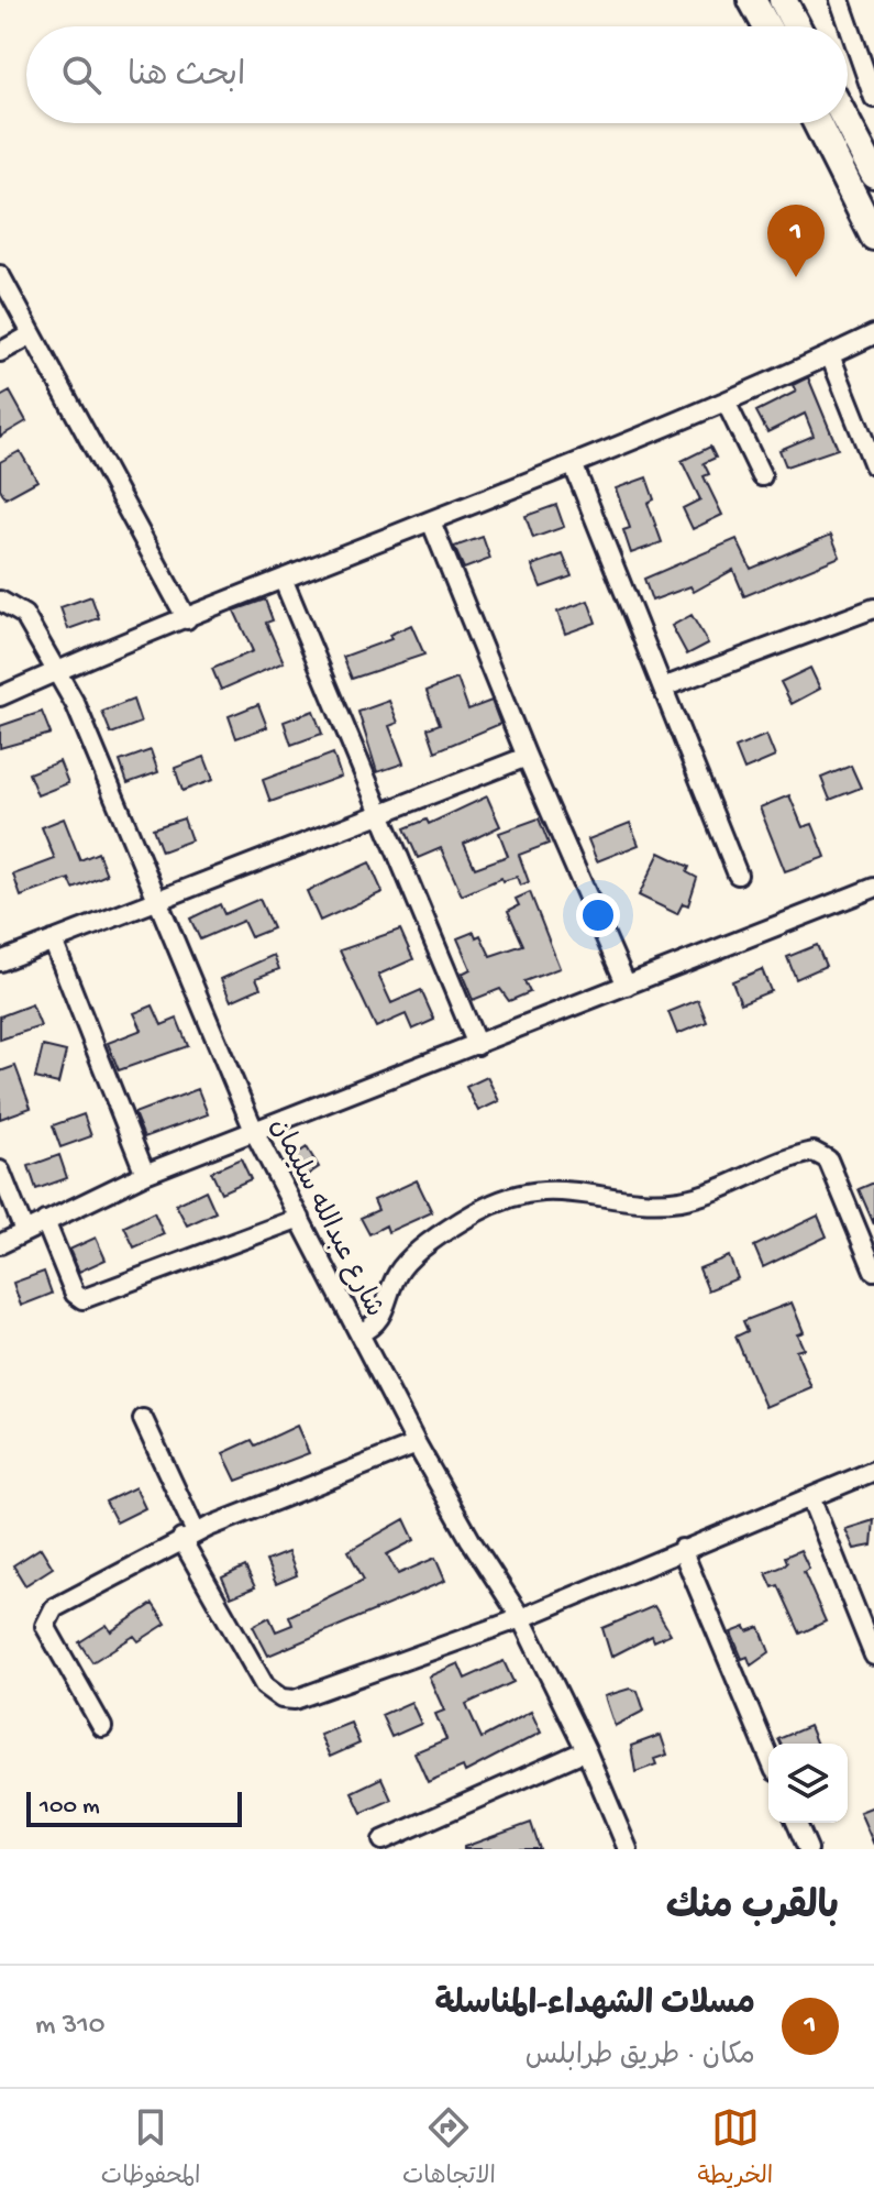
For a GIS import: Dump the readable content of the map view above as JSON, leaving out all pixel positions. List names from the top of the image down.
{
  "streets": {
    "street": ["شارع عبدالله سليمان"]
  },
  "scale_bar": "100 m",
  "page": {
    "search": "ابحث هنا",
    "pins": "1",
    "scale": "100 m",
    "heading": "بالقرب منك",
    "list": [
      {
        "mark": "1",
        "name": "مسلات الشهداء-المناسلة",
        "note": "مكان · طريق طرابلس",
        "value": "310 m"
      }
    ],
    "nav": ["الخريطة", "الاتجاهات", "المحفوظات"]
  }
}
